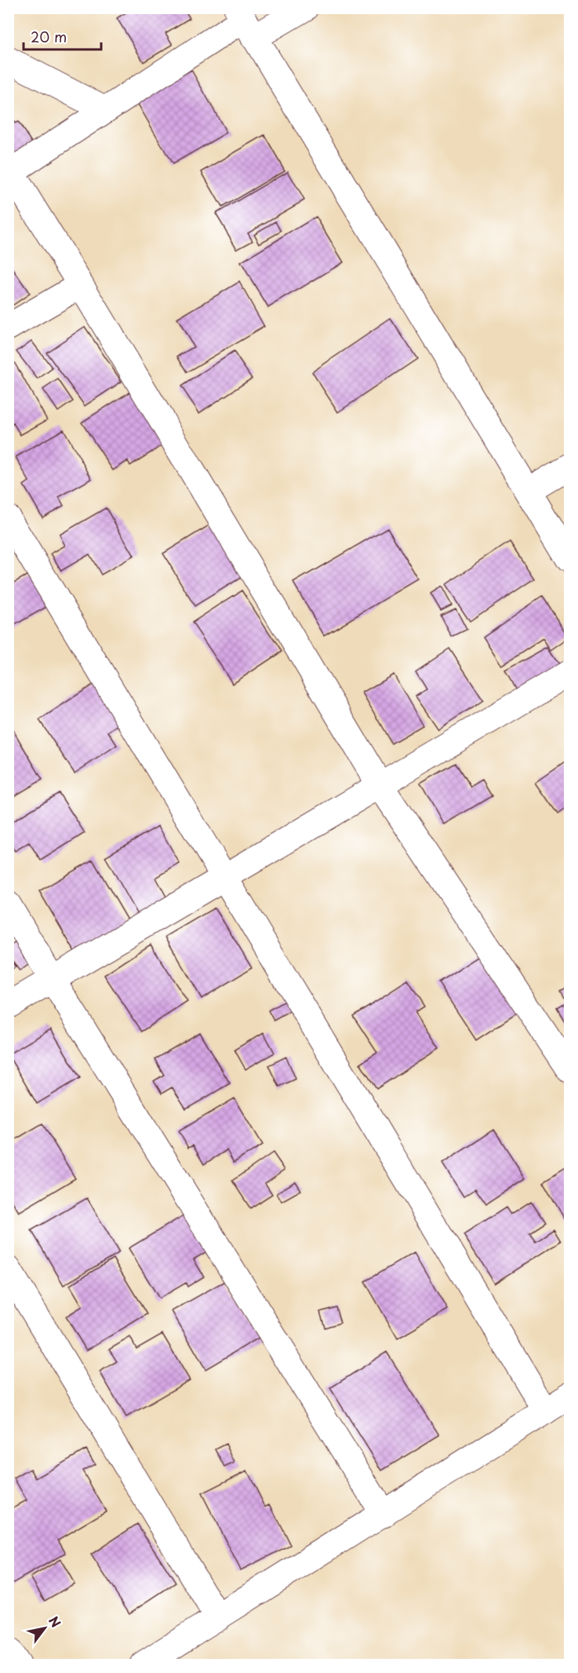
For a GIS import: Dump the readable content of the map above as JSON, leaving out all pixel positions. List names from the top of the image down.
{
  "scale_bar": "20 m",
  "north": "top right"
}
